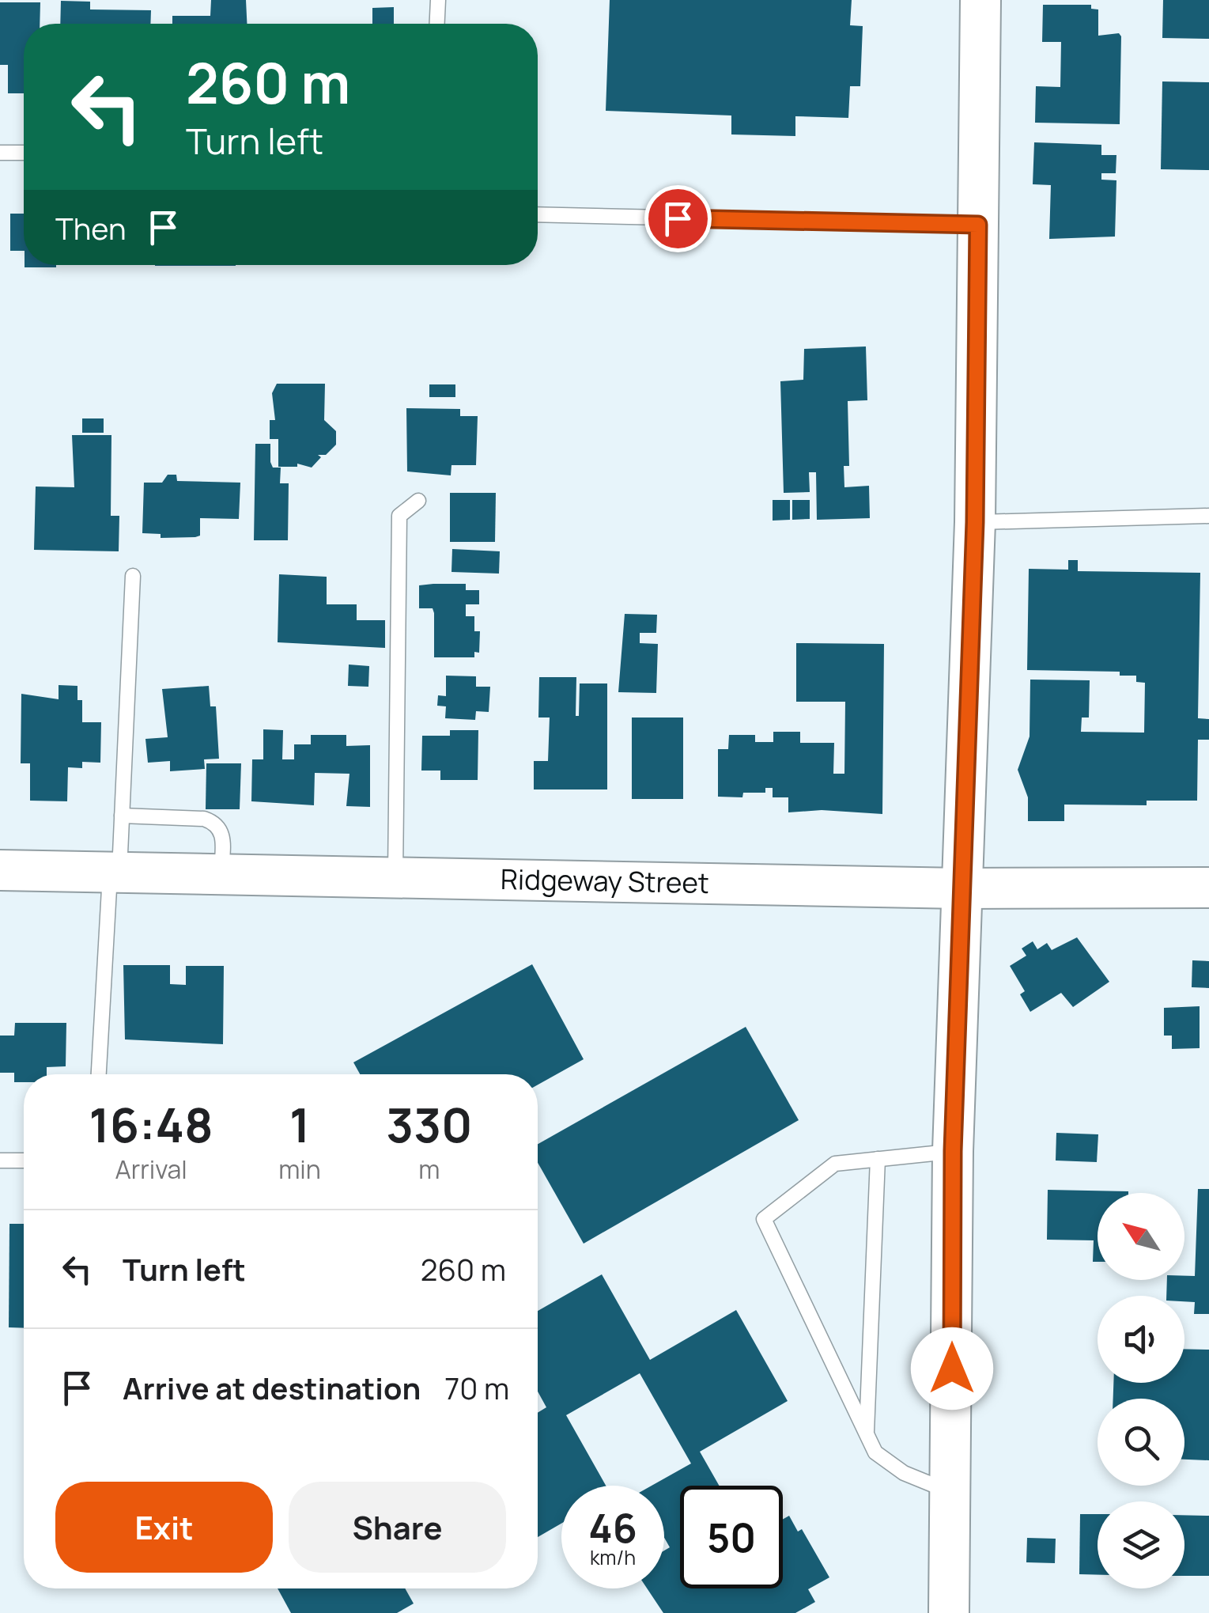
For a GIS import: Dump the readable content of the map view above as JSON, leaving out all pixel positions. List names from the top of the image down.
{
  "streets": {
    "main road": ["Ridgeway Street"]
  },
  "north": "top left",
  "page": {
    "turn": ["260 m", "Turn left"],
    "then": "Then",
    "eta": [
      "16:48",
      "Arrival",
      "1",
      "min",
      "330",
      "m"
    ],
    "list": [
      {
        "name": "Turn left",
        "value": "260 m"
      },
      {
        "name": "Arrive at destination",
        "value": "70 m"
      }
    ],
    "buttons": ["Exit", "Share"],
    "speed": "46 km/h",
    "limit": "50"
  }
}
